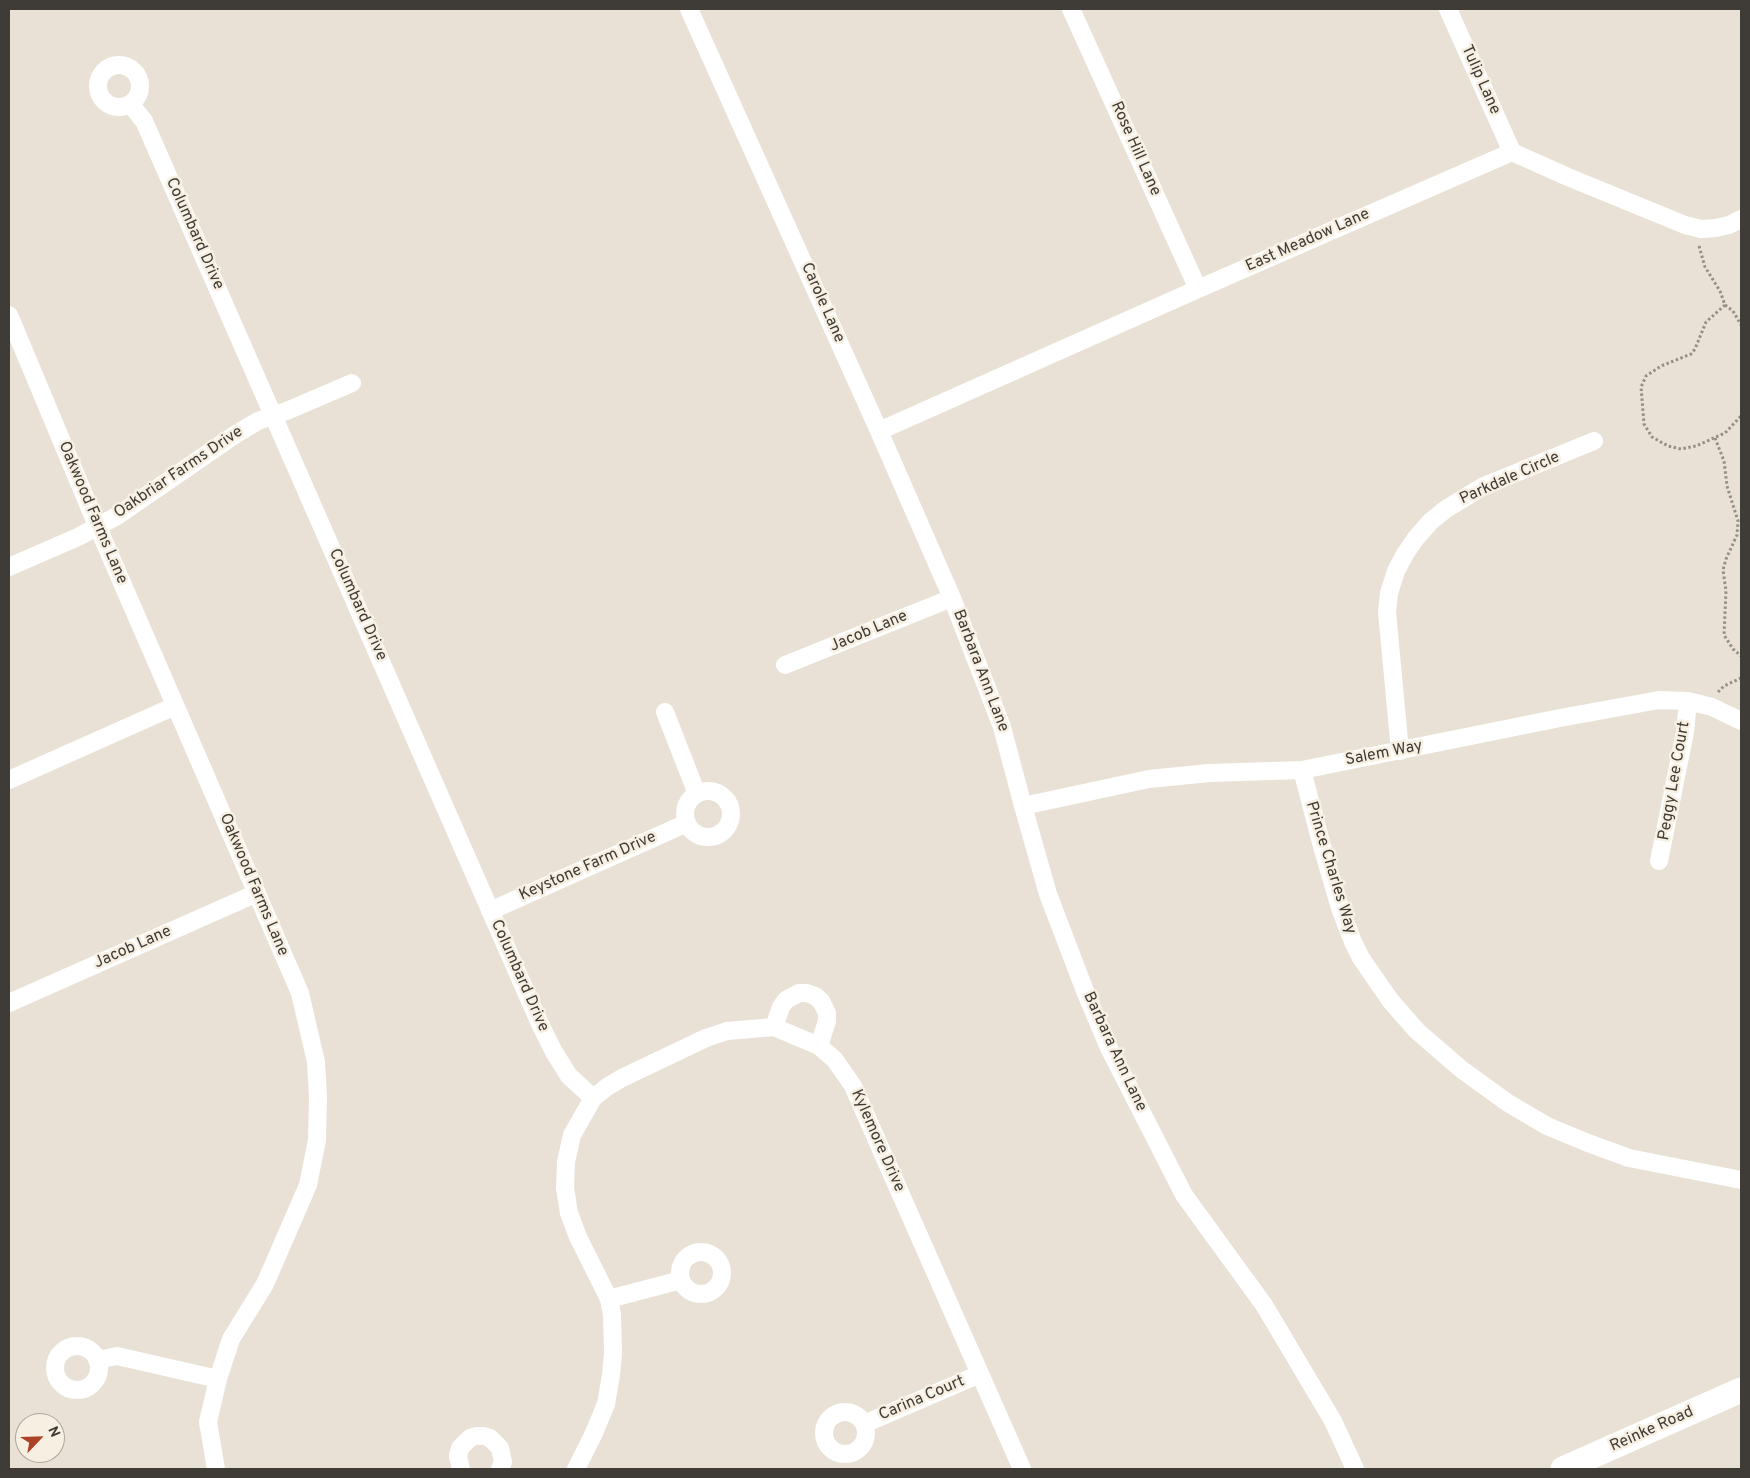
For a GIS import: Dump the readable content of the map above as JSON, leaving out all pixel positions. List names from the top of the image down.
{
  "streets": {
    "street": [
      "Tulip Lane",
      "Rose Hill Lane",
      "Columbard Drive",
      "East Meadow Lane",
      "Carole Lane",
      "Oakbriar Farms Drive",
      "Parkdale Circle",
      "Oakwood Farms Lane",
      "Jacob Lane",
      "Barbara Ann Lane",
      "Salem Way",
      "Peggy Lee Court",
      "Keystone Farm Drive",
      "Prince Charles Way",
      "Kylemore Drive",
      "Carina Court",
      "Reinke Road"
    ]
  },
  "crossings": [
    ["Tulip Lane", "East Meadow Lane"],
    ["Rose Hill Lane", "East Meadow Lane"],
    ["Columbard Drive", "Oakbriar Farms Drive"],
    ["Columbard Drive", "Keystone Farm Drive"],
    ["Columbard Drive", "Kylemore Drive"],
    ["East Meadow Lane", "Carole Lane"],
    ["Carole Lane", "Jacob Lane"],
    ["Carole Lane", "Barbara Ann Lane"],
    ["Oakbriar Farms Drive", "Oakwood Farms Lane"],
    ["Parkdale Circle", "Salem Way"],
    ["Oakwood Farms Lane", "Jacob Lane"],
    ["Jacob Lane", "Barbara Ann Lane"],
    ["Barbara Ann Lane", "Salem Way"],
    ["Salem Way", "Peggy Lee Court"],
    ["Salem Way", "Prince Charles Way"],
    ["Kylemore Drive", "Carina Court"]
  ],
  "north": "top right"
}
